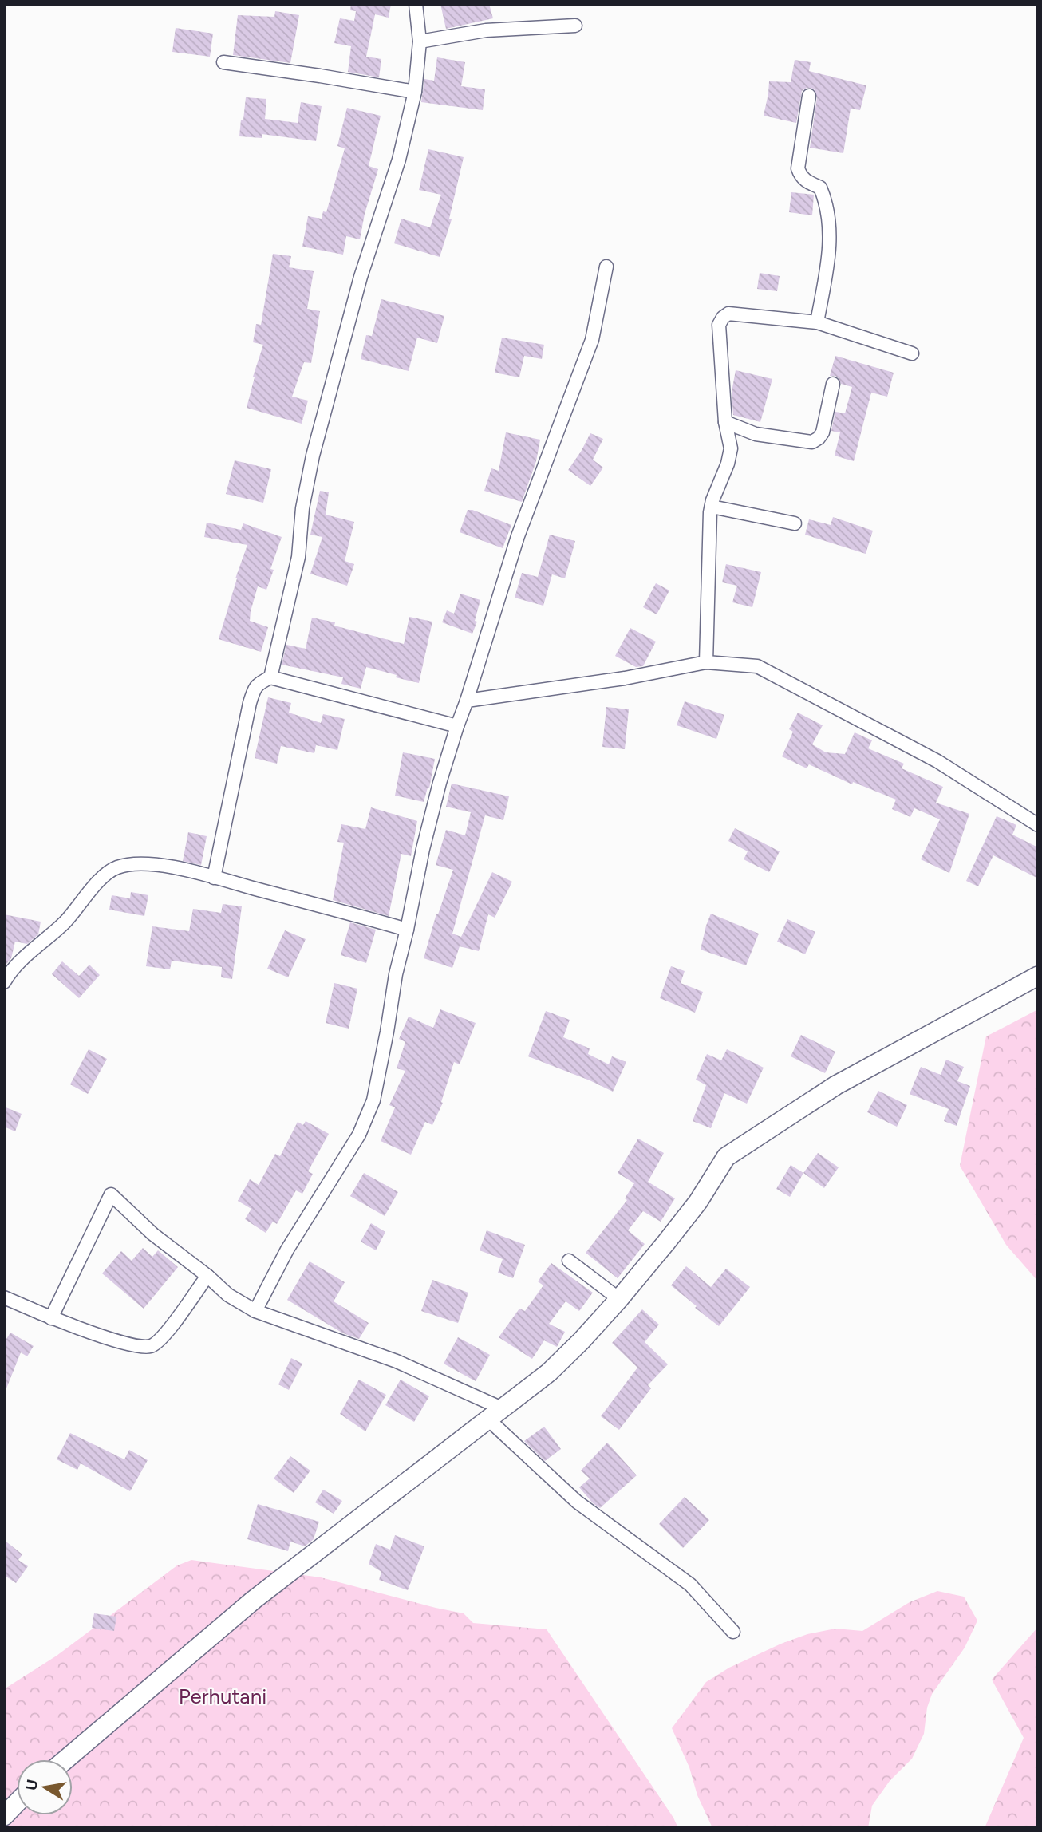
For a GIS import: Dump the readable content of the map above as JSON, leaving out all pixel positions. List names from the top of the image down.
{
  "parks": ["Perhutani"],
  "north": "left"
}
